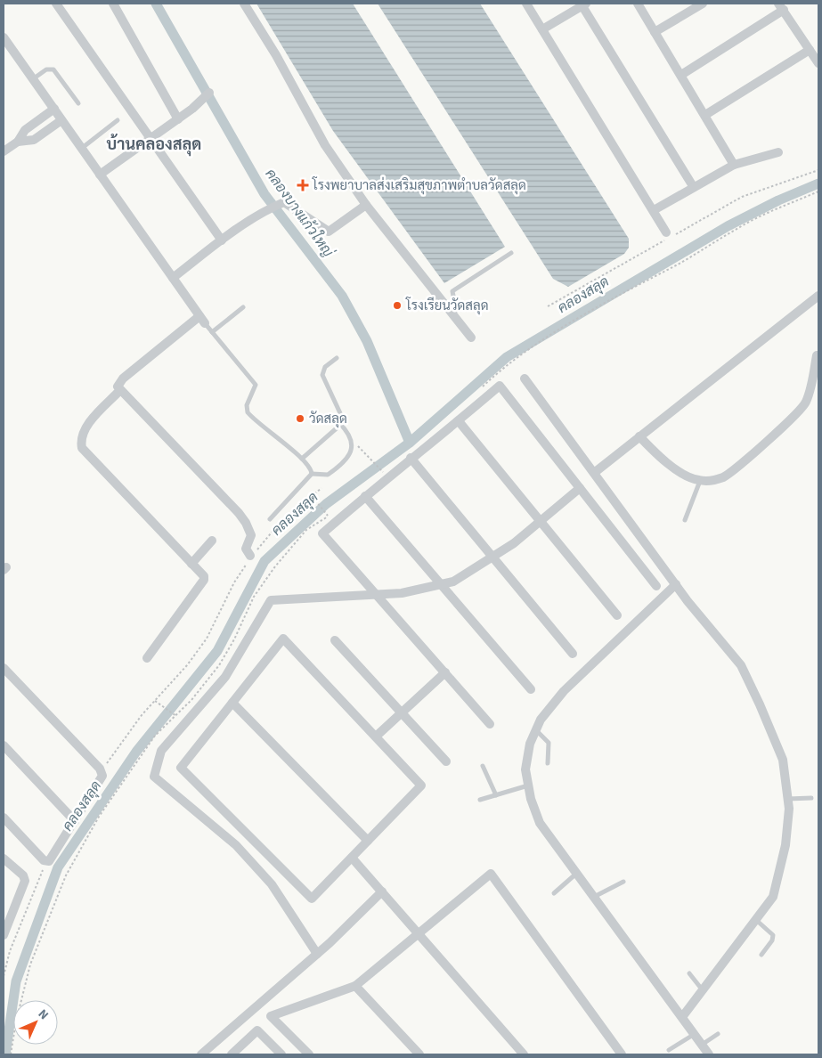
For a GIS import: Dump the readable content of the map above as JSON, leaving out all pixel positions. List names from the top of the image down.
{
  "districts": ["บ้านคลองสลุด"],
  "water": ["คลองบางแก้วใหญ่", "คลองสลุด"],
  "places": {
    "health": ["โรงพยาบาลส่งเสริมสุขภาพตำบลวัดสลุด"],
    "other": ["โรงเรียนวัดสลุด", "วัดสลุด"]
  },
  "north": "top right"
}
